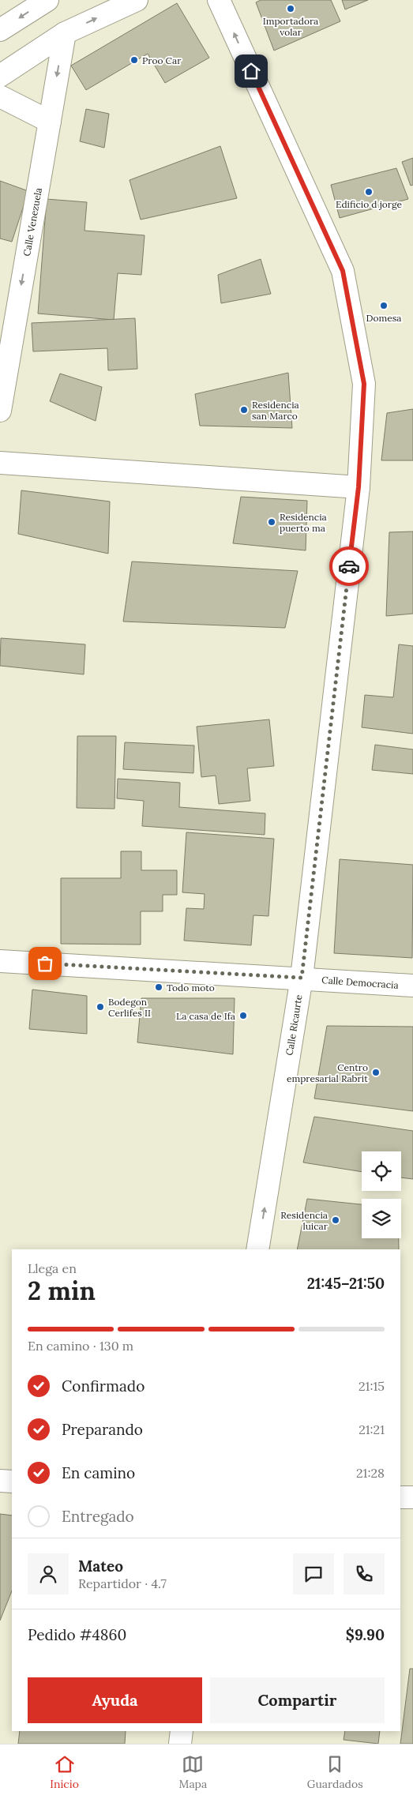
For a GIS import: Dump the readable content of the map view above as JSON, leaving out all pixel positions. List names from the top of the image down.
{
  "streets": {
    "street": ["Calle Venezuela", "Calle Democracia", "Calle Ricaurte"]
  },
  "crossings": [
    ["Calle Democracia", "Calle Ricaurte"]
  ],
  "one_way": ["Calle Venezuela", "Calle Ricaurte"],
  "places": [
    "Importadora volar",
    "Proo Car",
    "Edificio d jorge",
    "Domesa",
    "Residencia san Marco",
    "Residencia puerto ma",
    "Todo moto",
    "Bodegon Cerlifes II",
    "La casa de Ifa",
    "Centro empresarial Rabrit",
    "Residencia luicar"
  ],
  "page": {
    "heading": ["2 min", "Llega en", "21:45–21:50"],
    "panel": [
      "Mateo",
      "Repartidor · 4.7",
      "Pedido #4860",
      "$9.90"
    ],
    "bar": "En camino · 130 m",
    "list": [
      ["Confirmado", "21:15"],
      ["Preparando", "21:21"],
      ["En camino", "21:28"],
      "Entregado"
    ],
    "buttons": ["Ayuda", "Compartir"],
    "tabs": ["Inicio", "Mapa", "Guardados"]
  }
}
